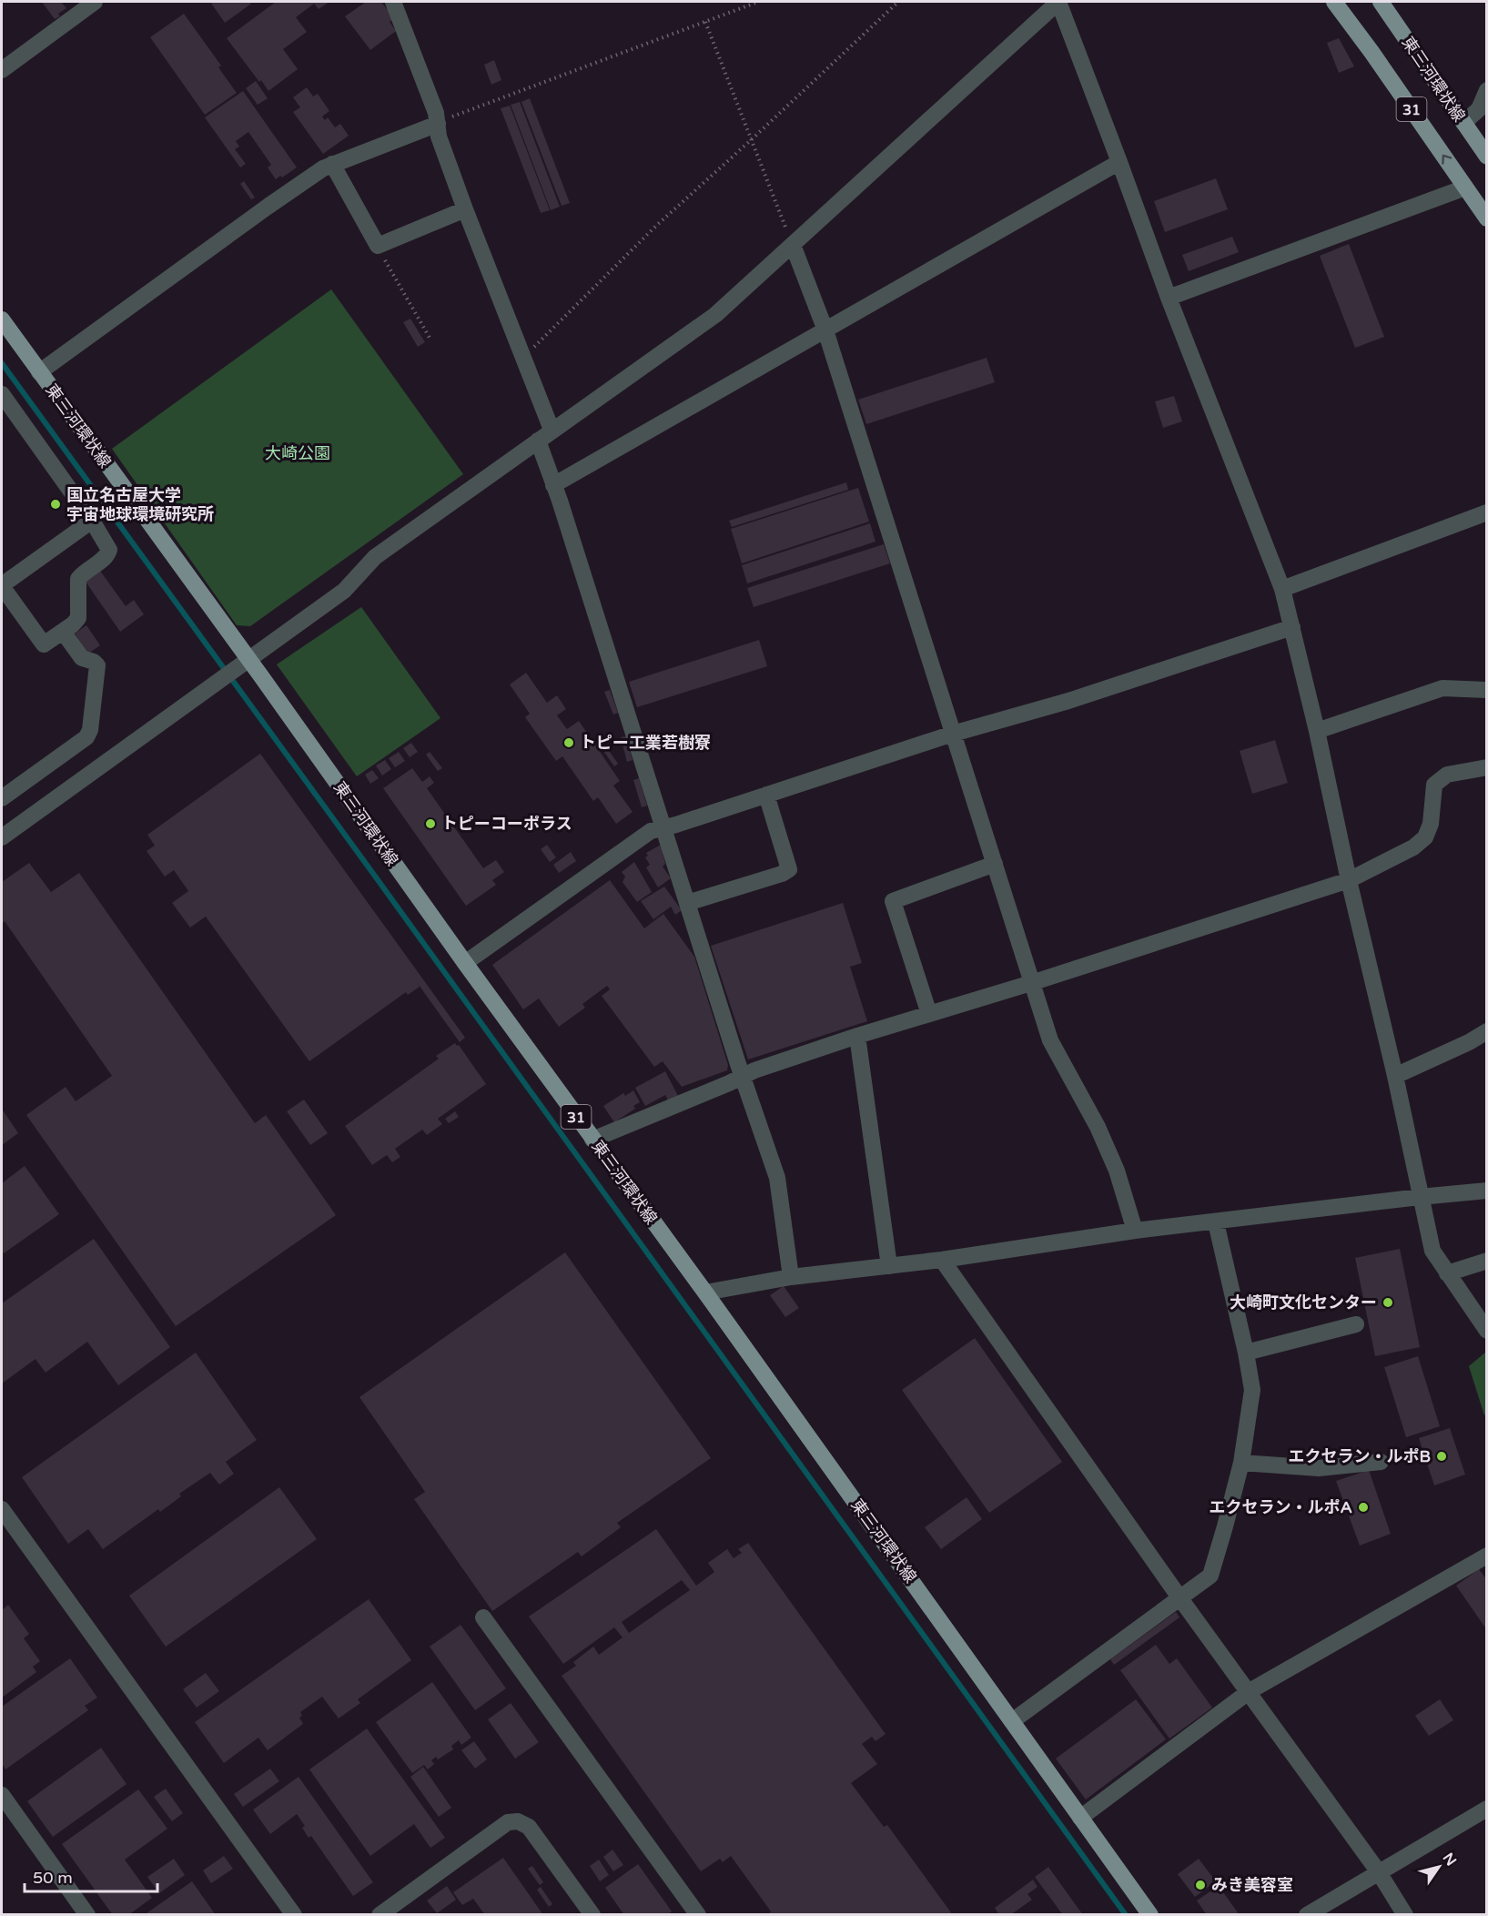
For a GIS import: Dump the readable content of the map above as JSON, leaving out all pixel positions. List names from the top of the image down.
{
  "streets": {
    "main road": ["東三河環状線", "31"]
  },
  "parks": ["大崎公園"],
  "places": [
    "国立名古屋大学 宇宙地球環境研究所",
    "トピー工業若樹寮",
    "トピーコーポラス",
    "大崎町文化センター",
    "エクセラン・ルポB",
    "エクセラン・ルポA",
    "みき美容室"
  ],
  "scale_bar": "50 m",
  "north": "top right"
}
